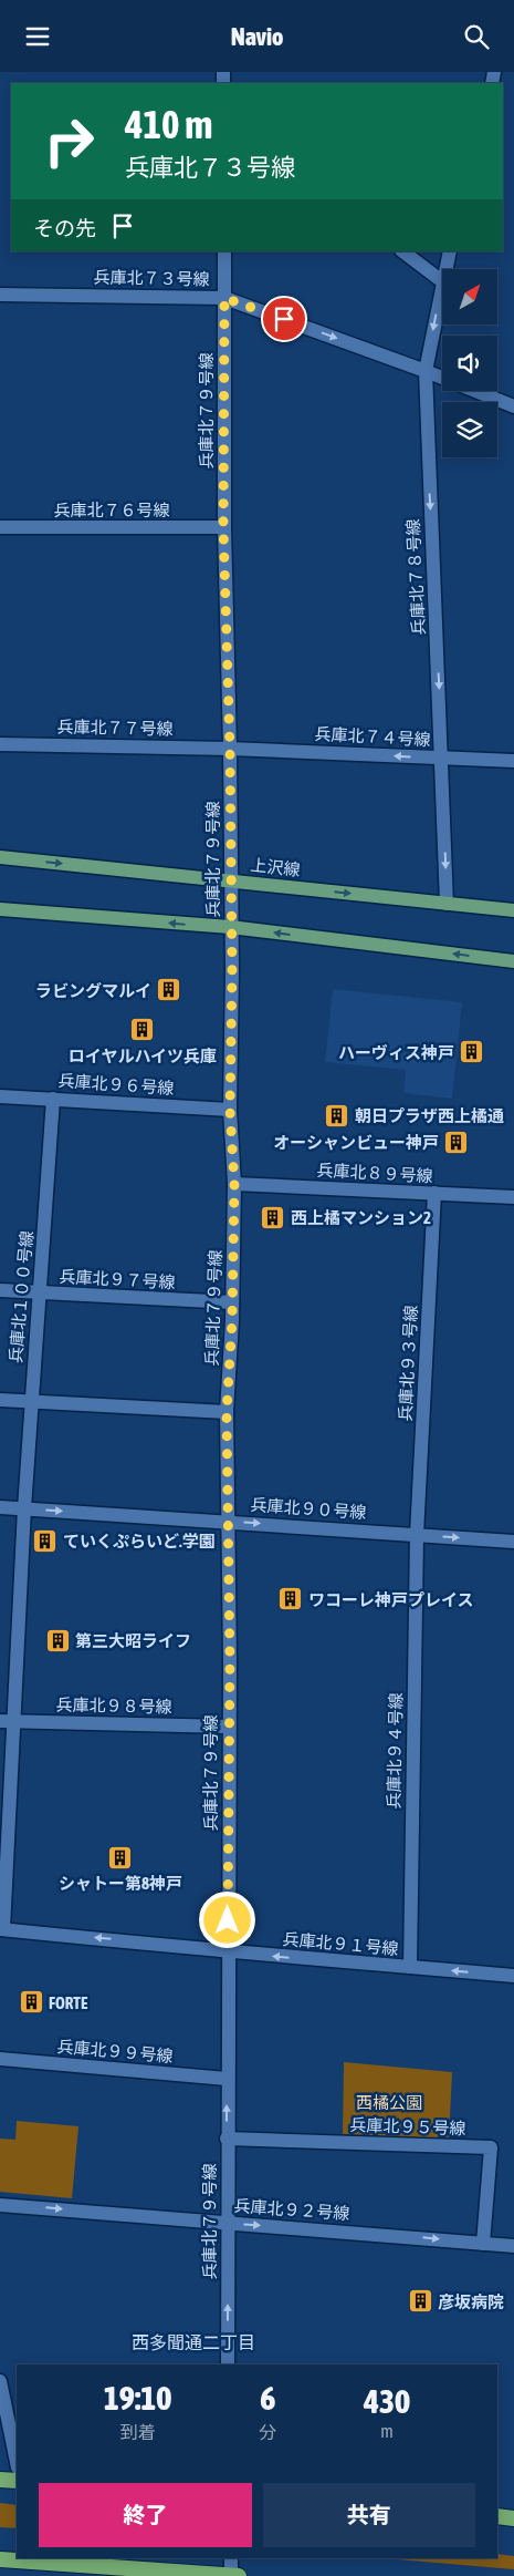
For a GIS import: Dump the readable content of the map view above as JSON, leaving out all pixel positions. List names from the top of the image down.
{
  "streets": {
    "main road": ["上沢線"],
    "street": [
      "兵庫北７３号線",
      "兵庫北７９号線",
      "兵庫北７６号線",
      "兵庫北７８号線",
      "兵庫北７７号線",
      "兵庫北７４号線",
      "兵庫北９６号線",
      "兵庫北８９号線",
      "兵庫北９７号線",
      "兵庫北１００号線",
      "兵庫北９３号線",
      "兵庫北９０号線",
      "兵庫北９８号線",
      "兵庫北９４号線",
      "兵庫北９１号線",
      "兵庫北９９号線",
      "兵庫北９５号線",
      "兵庫北９２号線"
    ]
  },
  "crossings": [
    ["兵庫北７３号線", "兵庫北７９号線"],
    ["兵庫北７３号線", "兵庫北７８号線"],
    ["兵庫北７９号線", "兵庫北７６号線"],
    ["兵庫北７９号線", "兵庫北７７号線"],
    ["兵庫北７９号線", "兵庫北７４号線"],
    ["兵庫北７９号線", "上沢線"],
    ["兵庫北７９号線", "兵庫北９６号線"],
    ["兵庫北７９号線", "兵庫北８９号線"],
    ["兵庫北７９号線", "兵庫北９７号線"],
    ["兵庫北７９号線", "兵庫北９０号線"],
    ["兵庫北７９号線", "兵庫北９８号線"],
    ["兵庫北７９号線", "兵庫北９１号線"],
    ["兵庫北７９号線", "兵庫北９９号線"],
    ["兵庫北７９号線", "兵庫北９５号線"],
    ["兵庫北７９号線", "兵庫北９２号線"],
    ["兵庫北７８号線", "兵庫北７４号線"],
    ["兵庫北７８号線", "上沢線"],
    ["兵庫北７７号線", "兵庫北７４号線"],
    ["兵庫北９６号線", "兵庫北１００号線"],
    ["兵庫北８９号線", "兵庫北９３号線"],
    ["兵庫北９７号線", "兵庫北１００号線"],
    ["兵庫北１００号線", "兵庫北９０号線"],
    ["兵庫北１００号線", "兵庫北９８号線"],
    ["兵庫北１００号線", "兵庫北９１号線"],
    ["兵庫北９３号線", "兵庫北９０号線"],
    ["兵庫北９３号線", "兵庫北９４号線"],
    ["兵庫北９０号線", "兵庫北９４号線"],
    ["兵庫北９４号線", "兵庫北９１号線"],
    ["兵庫北９５号線", "兵庫北９２号線"]
  ],
  "one_way": [
    "兵庫北７３号線",
    "兵庫北７８号線",
    "兵庫北７４号線",
    "兵庫北９１号線",
    "兵庫北９２号線"
  ],
  "districts": ["西多聞通二丁目"],
  "parks": ["西橘公園"],
  "places": {
    "building": [
      "ラビングマルイ",
      "ロイヤルハイツ兵庫",
      "ハーヴィス神戸",
      "朝日プラザ西上橘通",
      "オーシャンビュー神戸",
      "西上橘マンション2",
      "ていくぷらいど.学園",
      "ワコーレ神戸プレイス",
      "第三大昭ライフ",
      "シャトー第8神戸",
      "FORTE",
      "彦坂病院"
    ]
  },
  "north": "top right",
  "page": {
    "header": "Navio",
    "turn": ["410 m", "兵庫北７３号線"],
    "then": "その先",
    "eta": [
      "19:10",
      "到着",
      "6",
      "分",
      "430",
      "m"
    ],
    "buttons": ["終了", "共有"]
  }
}
